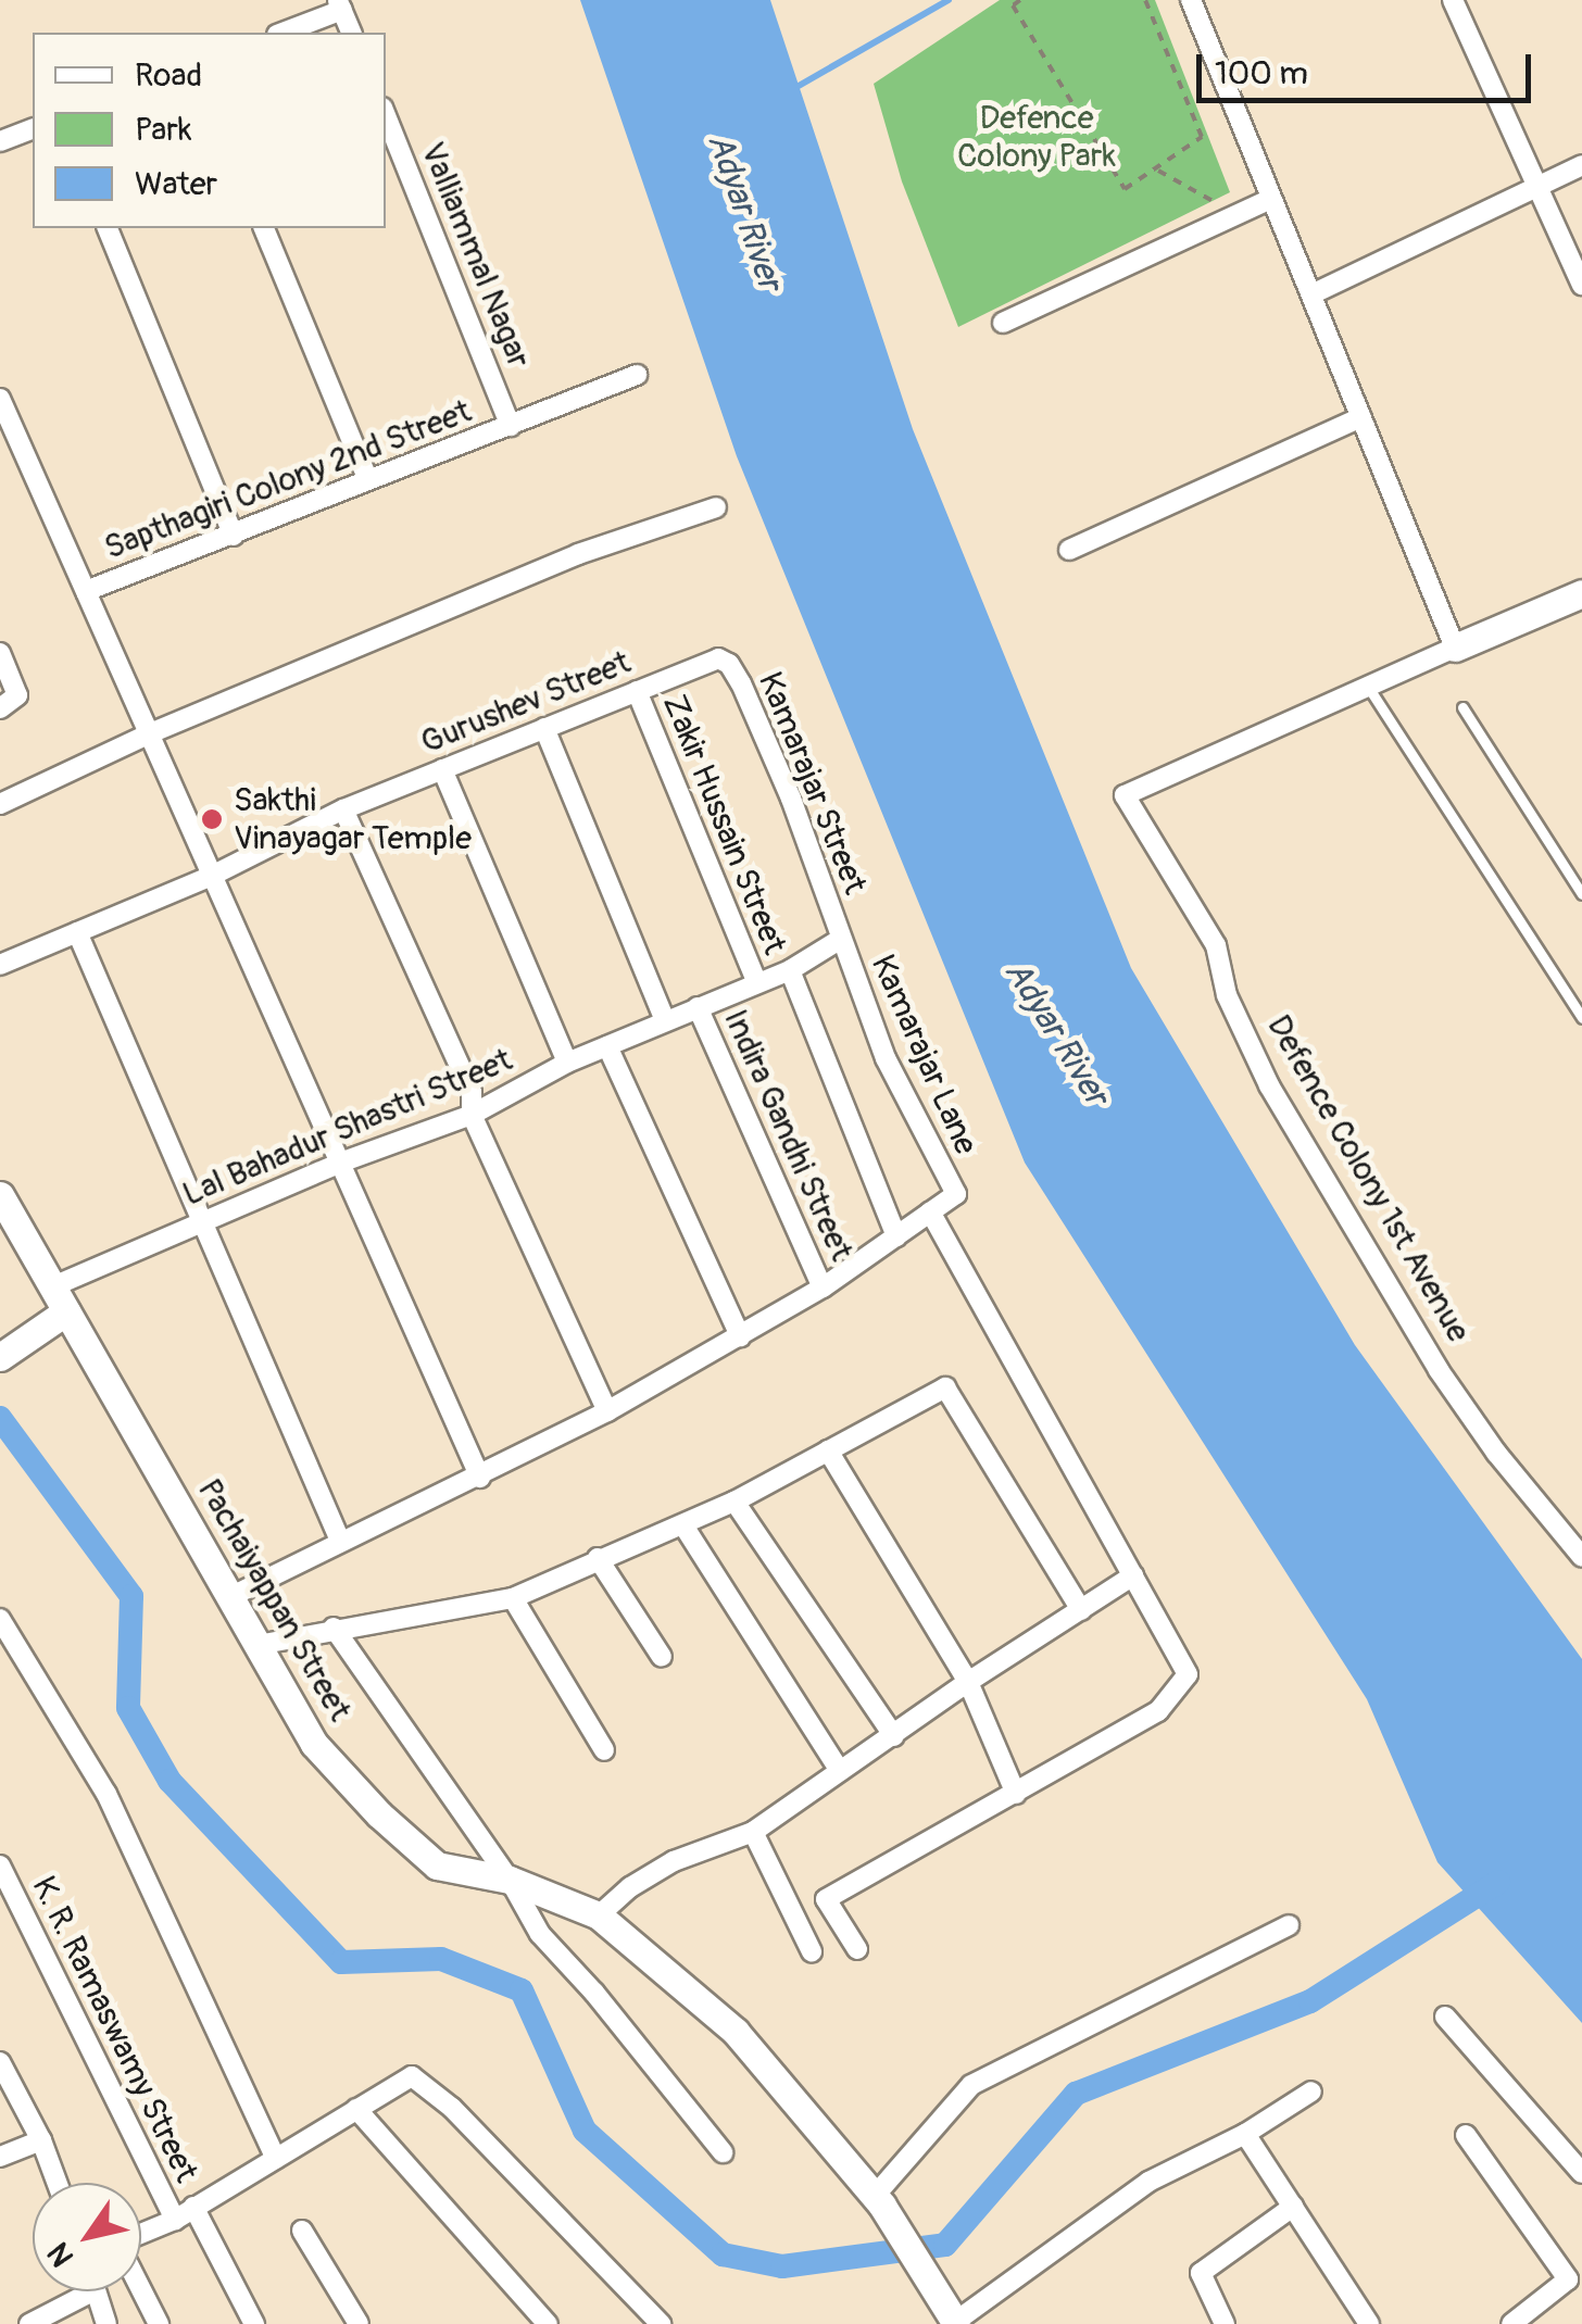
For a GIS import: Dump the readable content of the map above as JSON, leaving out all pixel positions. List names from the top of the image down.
{
  "streets": {
    "main road": ["Defence Colony 1st Avenue", "Pachaiyappan Street"],
    "street": [
      "Valliammal Nagar",
      "Sapthagiri Colony 2nd Street",
      "Gurushev Street",
      "Kamarajar Street",
      "Zakir Hussain Street",
      "Kamarajar Lane",
      "Lal Bahadur Shastri Street",
      "Indira Gandhi Street",
      "K. R. Ramaswamy Street"
    ]
  },
  "crossings": [
    ["Valliammal Nagar", "Sapthagiri Colony 2nd Street"],
    ["Gurushev Street", "Kamarajar Street"],
    ["Gurushev Street", "Zakir Hussain Street"],
    ["Kamarajar Street", "Kamarajar Lane"],
    ["Kamarajar Street", "Lal Bahadur Shastri Street"],
    ["Zakir Hussain Street", "Lal Bahadur Shastri Street"],
    ["Kamarajar Lane", "Lal Bahadur Shastri Street"],
    ["Lal Bahadur Shastri Street", "Indira Gandhi Street"],
    ["Lal Bahadur Shastri Street", "Pachaiyappan Street"]
  ],
  "water": ["Adyar River"],
  "parks": ["Defence Colony Park"],
  "places": ["Sakthi Vinayagar Temple"],
  "legend": ["Road", "Park", "Water"],
  "scale_bar": "100 m",
  "north": "bottom left"
}
